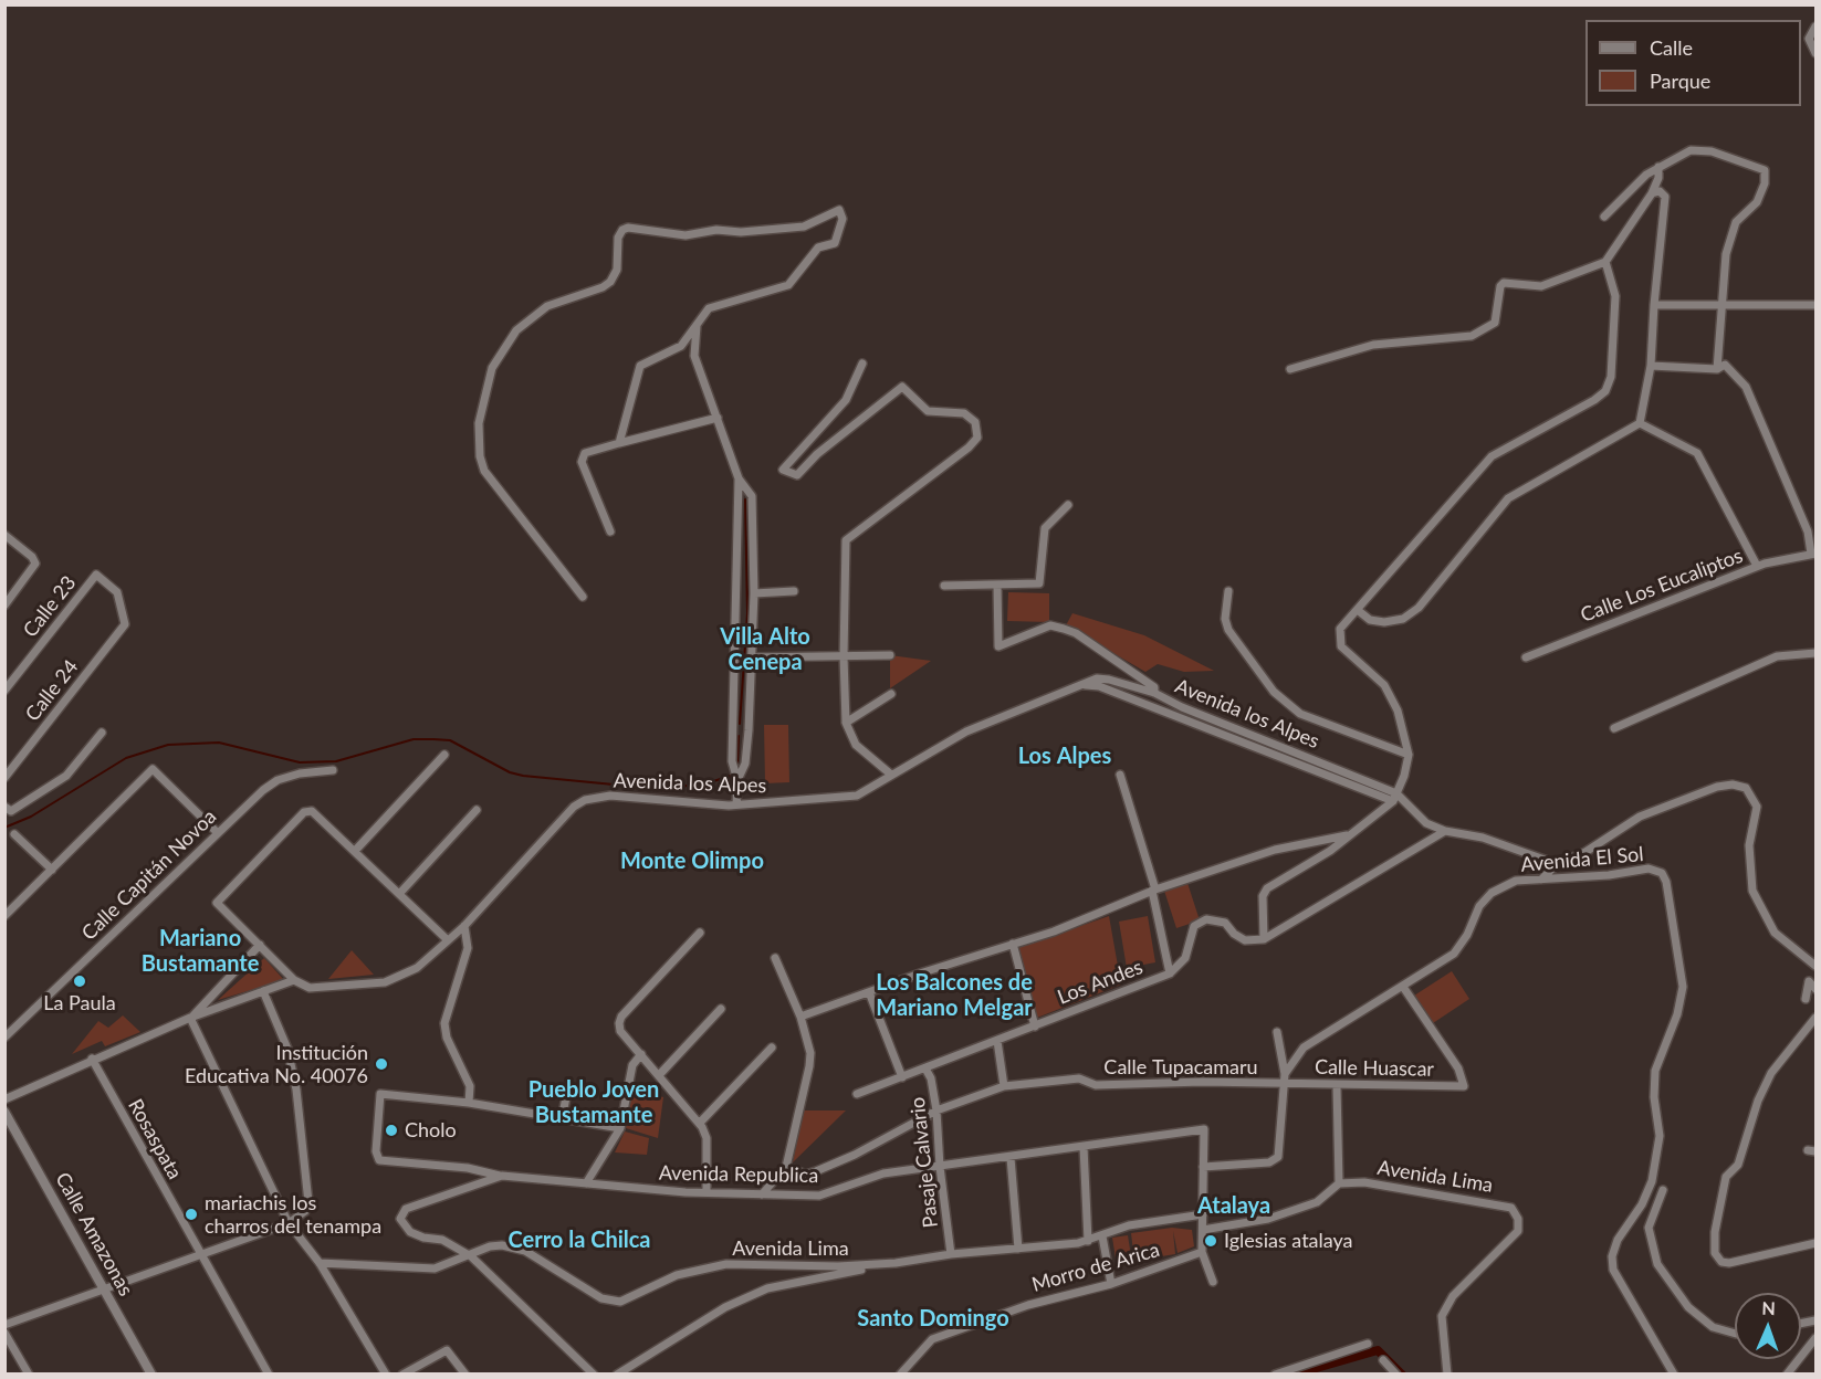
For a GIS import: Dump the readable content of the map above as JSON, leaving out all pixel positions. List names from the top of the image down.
{
  "streets": {
    "street": [
      "Calle Los Eucaliptos",
      "Calle 23",
      "Calle 24",
      "Avenida los Alpes",
      "Avenida El Sol",
      "Calle Capitán Novoa",
      "Los Andes",
      "Calle Tupacamaru",
      "Calle Huascar",
      "Rosaspata",
      "Pasaje Calvario",
      "Avenida Republica",
      "Avenida Lima",
      "Calle Amazonas",
      "Morro de Arica"
    ]
  },
  "crossings": [
    ["Calle 23", "Calle 24"],
    ["Avenida El Sol", "Calle Huascar"],
    ["Los Andes", "Pasaje Calvario"],
    ["Calle Tupacamaru", "Calle Huascar"],
    ["Calle Tupacamaru", "Pasaje Calvario"],
    ["Pasaje Calvario", "Avenida Republica"],
    ["Pasaje Calvario", "Avenida Lima"],
    ["Avenida Republica", "Avenida Lima"]
  ],
  "districts": [
    "Villa Alto Cenepa",
    "Los Alpes",
    "Monte Olimpo",
    "Mariano Bustamante",
    "Los Balcones de Mariano Melgar",
    "Pueblo Joven Bustamante",
    "Atalaya",
    "Cerro la Chilca",
    "Santo Domingo"
  ],
  "places": [
    "La Paula",
    "Institución Educativa No. 40076",
    "Cholo",
    "mariachis los charros del tenampa",
    "Iglesias atalaya"
  ],
  "legend": ["Calle", "Parque"],
  "north": "top"
}
